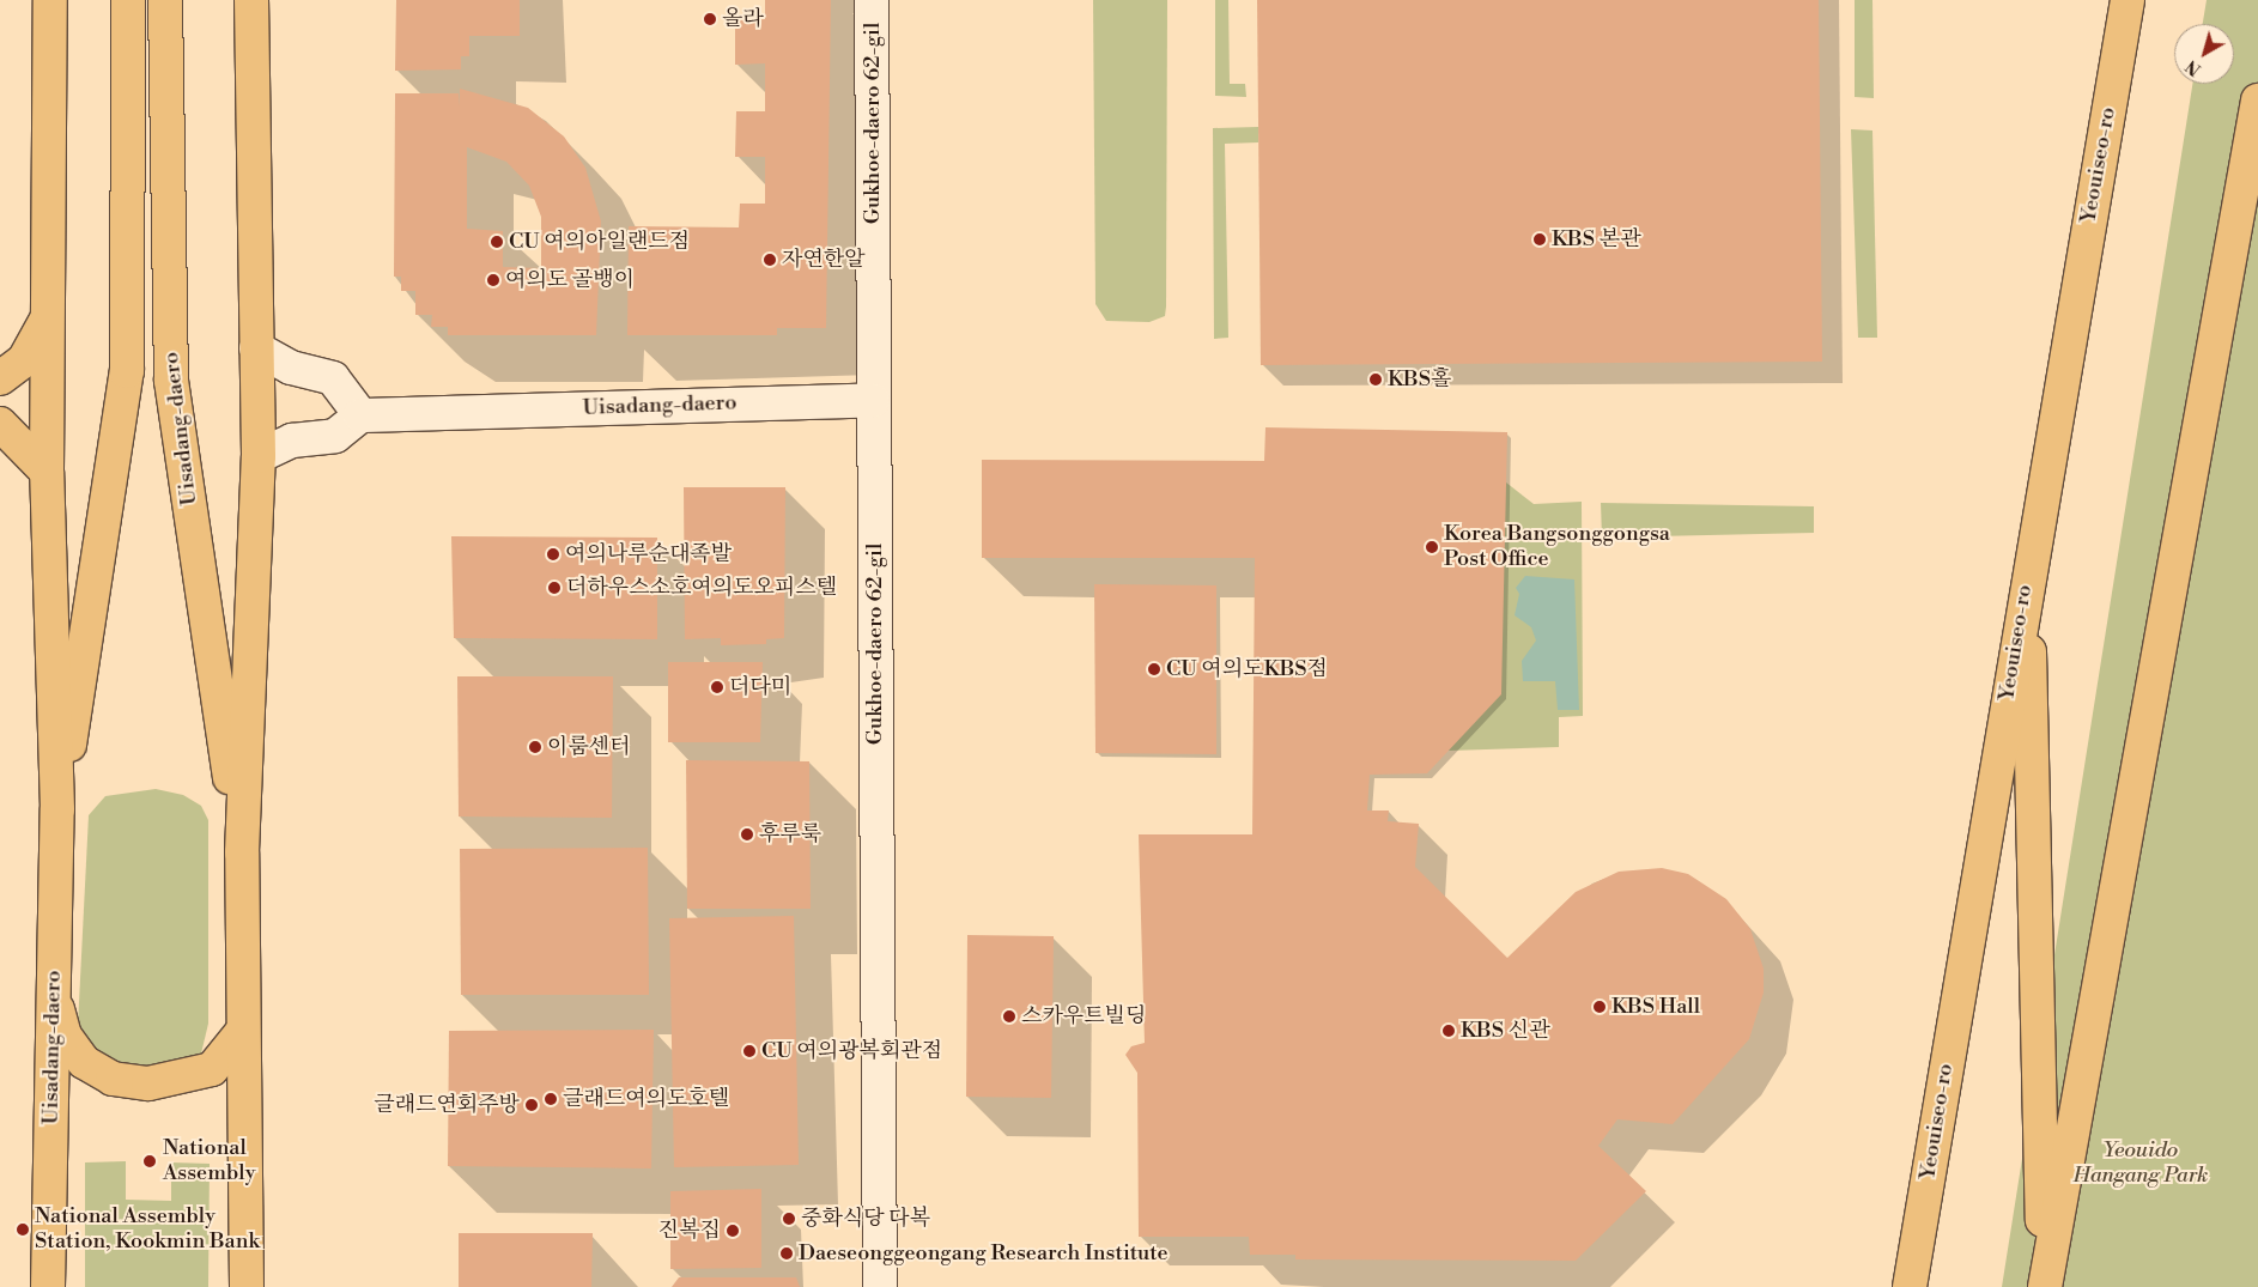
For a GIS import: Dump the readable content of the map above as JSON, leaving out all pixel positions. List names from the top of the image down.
{
  "streets": {
    "main road": ["Yeouiseo-ro", "Uisadang-daero"],
    "street": ["Gukhoe-daero 62-gil"]
  },
  "crossings": [
    ["Gukhoe-daero 62-gil", "Uisadang-daero"]
  ],
  "parks": ["Yeouido Hangang Park"],
  "places": [
    "올라",
    "KBS 본관",
    "CU 여의아일랜드점",
    "자연한알",
    "여의도 골뱅이",
    "KBS홀",
    "Korea Bangsonggongsa Post Office",
    "여의나루순대족발",
    "더하우스소호여의도오피스텔",
    "CU 여의도KBS점",
    "더다미",
    "이룸센터",
    "후루룩",
    "KBS Hall",
    "스카우트빌딩",
    "KBS 신관",
    "CU 여의광복회관점",
    "글래드여의도호텔",
    "글래드연회주방",
    "National Assembly",
    "중화식당 다복",
    "National Assembly Station, Kookmin Bank",
    "진복집",
    "Daeseonggeongang Research Institute"
  ],
  "north": "bottom left"
}
